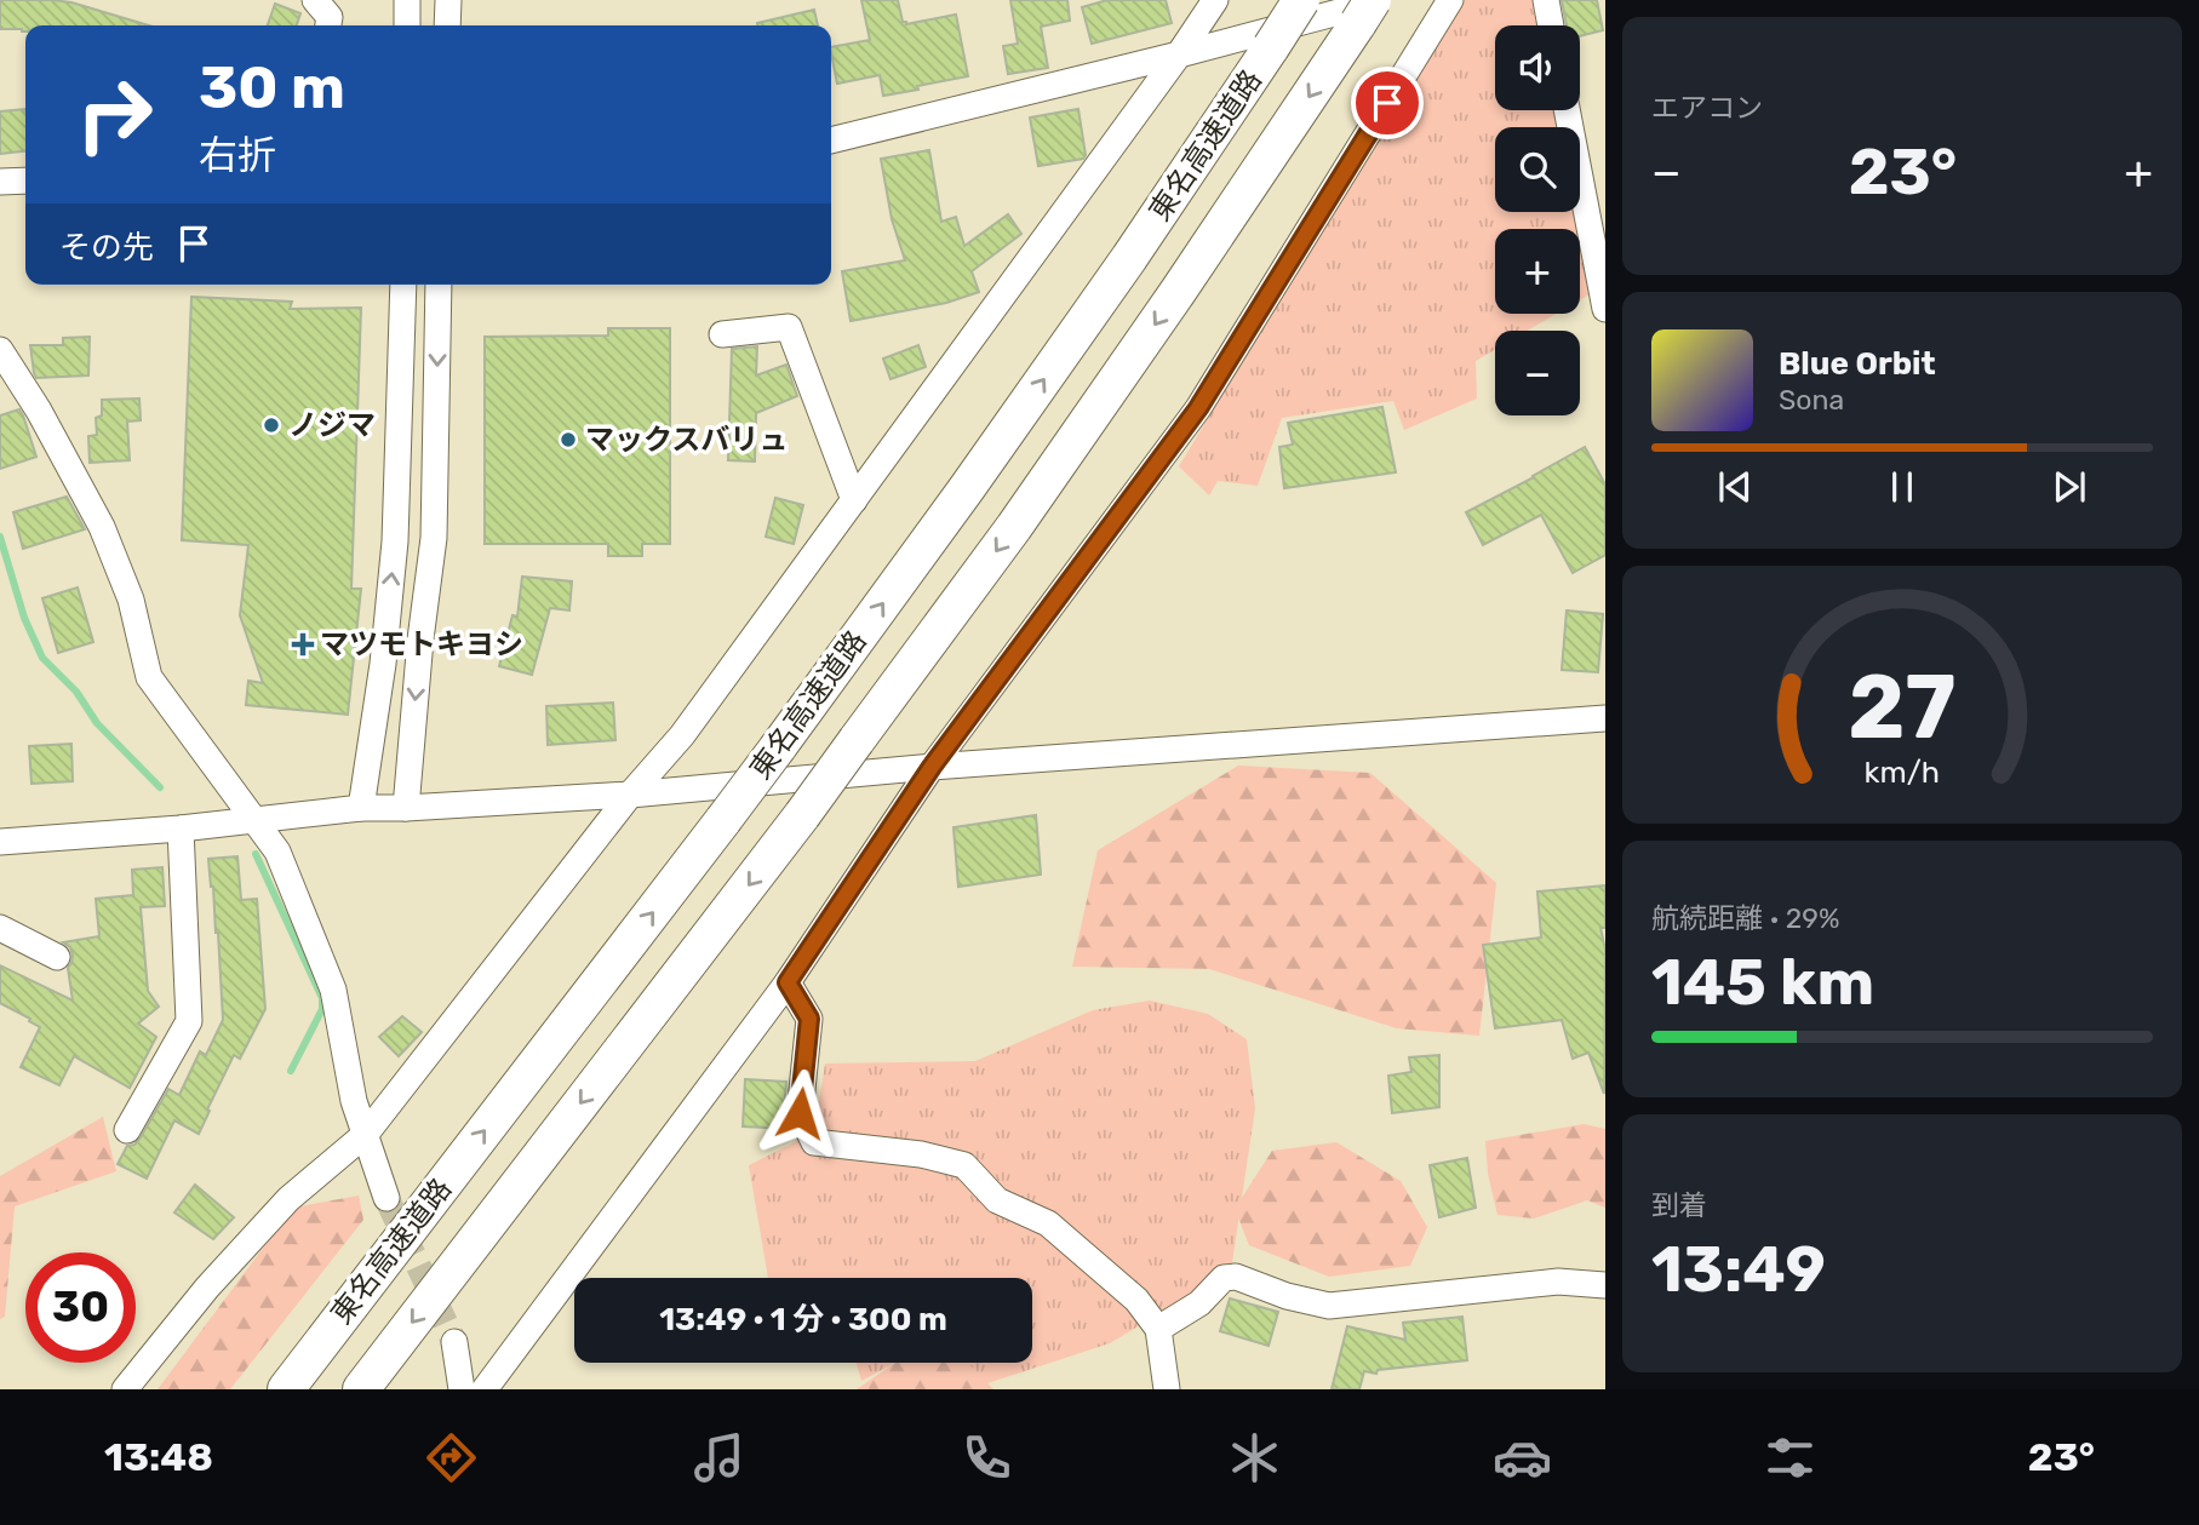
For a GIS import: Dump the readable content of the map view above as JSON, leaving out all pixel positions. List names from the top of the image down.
{
  "streets": {
    "highway": ["東名高速道路"]
  },
  "places": {
    "other": ["ノジマ", "マックスバリュ"],
    "health": ["マツモトキヨシ"]
  },
  "page": {
    "tile": [
      "エアコン",
      ["航続距離 · 29%", "145 km"],
      ["到着", "13:49"]
    ],
    "map_buttons": ["+", "−"],
    "turn": ["30 m", "右折"],
    "heat": ["−", "23°", "+"],
    "then": "その先",
    "song": ["Blue Orbit", "Sona"],
    "limit": "30",
    "trip": "13:49 · 1 分 · 300 m",
    "tabs": ["13:48", "23°"],
    "gauge": ["27", "km/h"]
  }
}
